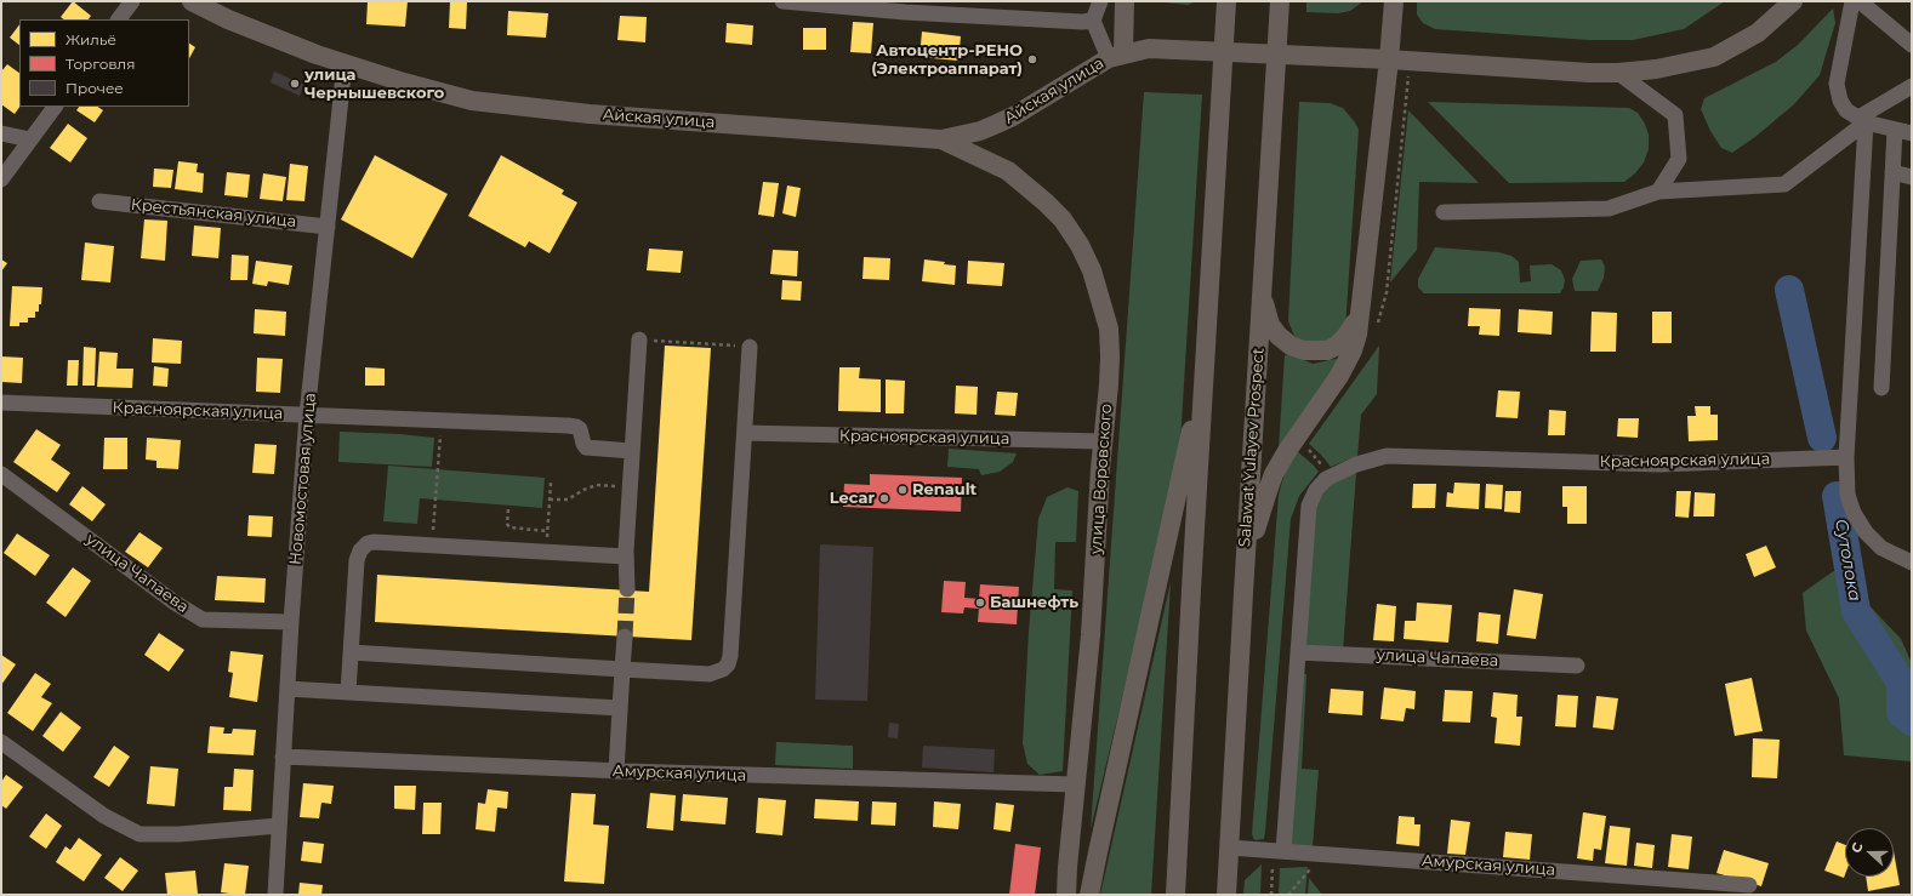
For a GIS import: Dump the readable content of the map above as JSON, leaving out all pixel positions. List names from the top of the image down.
{
  "streets": {
    "main road": ["Айская улица", "Salawat Yulayev Prospect", "улица Воровского"],
    "street": [
      "Крестьянская улица",
      "Красноярская улица",
      "Новомостовая улица",
      "улица Чапаева",
      "Амурская улица"
    ]
  },
  "crossings": [
    ["Айская улица", "Новомостовая улица"],
    ["Айская улица", "улица Воровского"],
    ["Крестьянская улица", "Новомостовая улица"],
    ["Красноярская улица", "Новомостовая улица"],
    ["Красноярская улица", "улица Воровского"],
    ["Красноярская улица", "улица Чапаева"],
    ["Красноярская улица", "Амурская улица"],
    ["Salawat Yulayev Prospect", "Амурская улица"],
    ["Новомостовая улица", "улица Чапаева"],
    ["Новомостовая улица", "Амурская улица"],
    ["улица Воровского", "Амурская улица"]
  ],
  "water": ["Сутолока"],
  "places": [
    "Автоцентр-РЕНО (Электроаппарат)",
    "улица Чернышевского",
    "Renault",
    "Lecar",
    "Башнефть"
  ],
  "legend": ["Жильё", "Торговля", "Прочее"],
  "north": "left"
}
